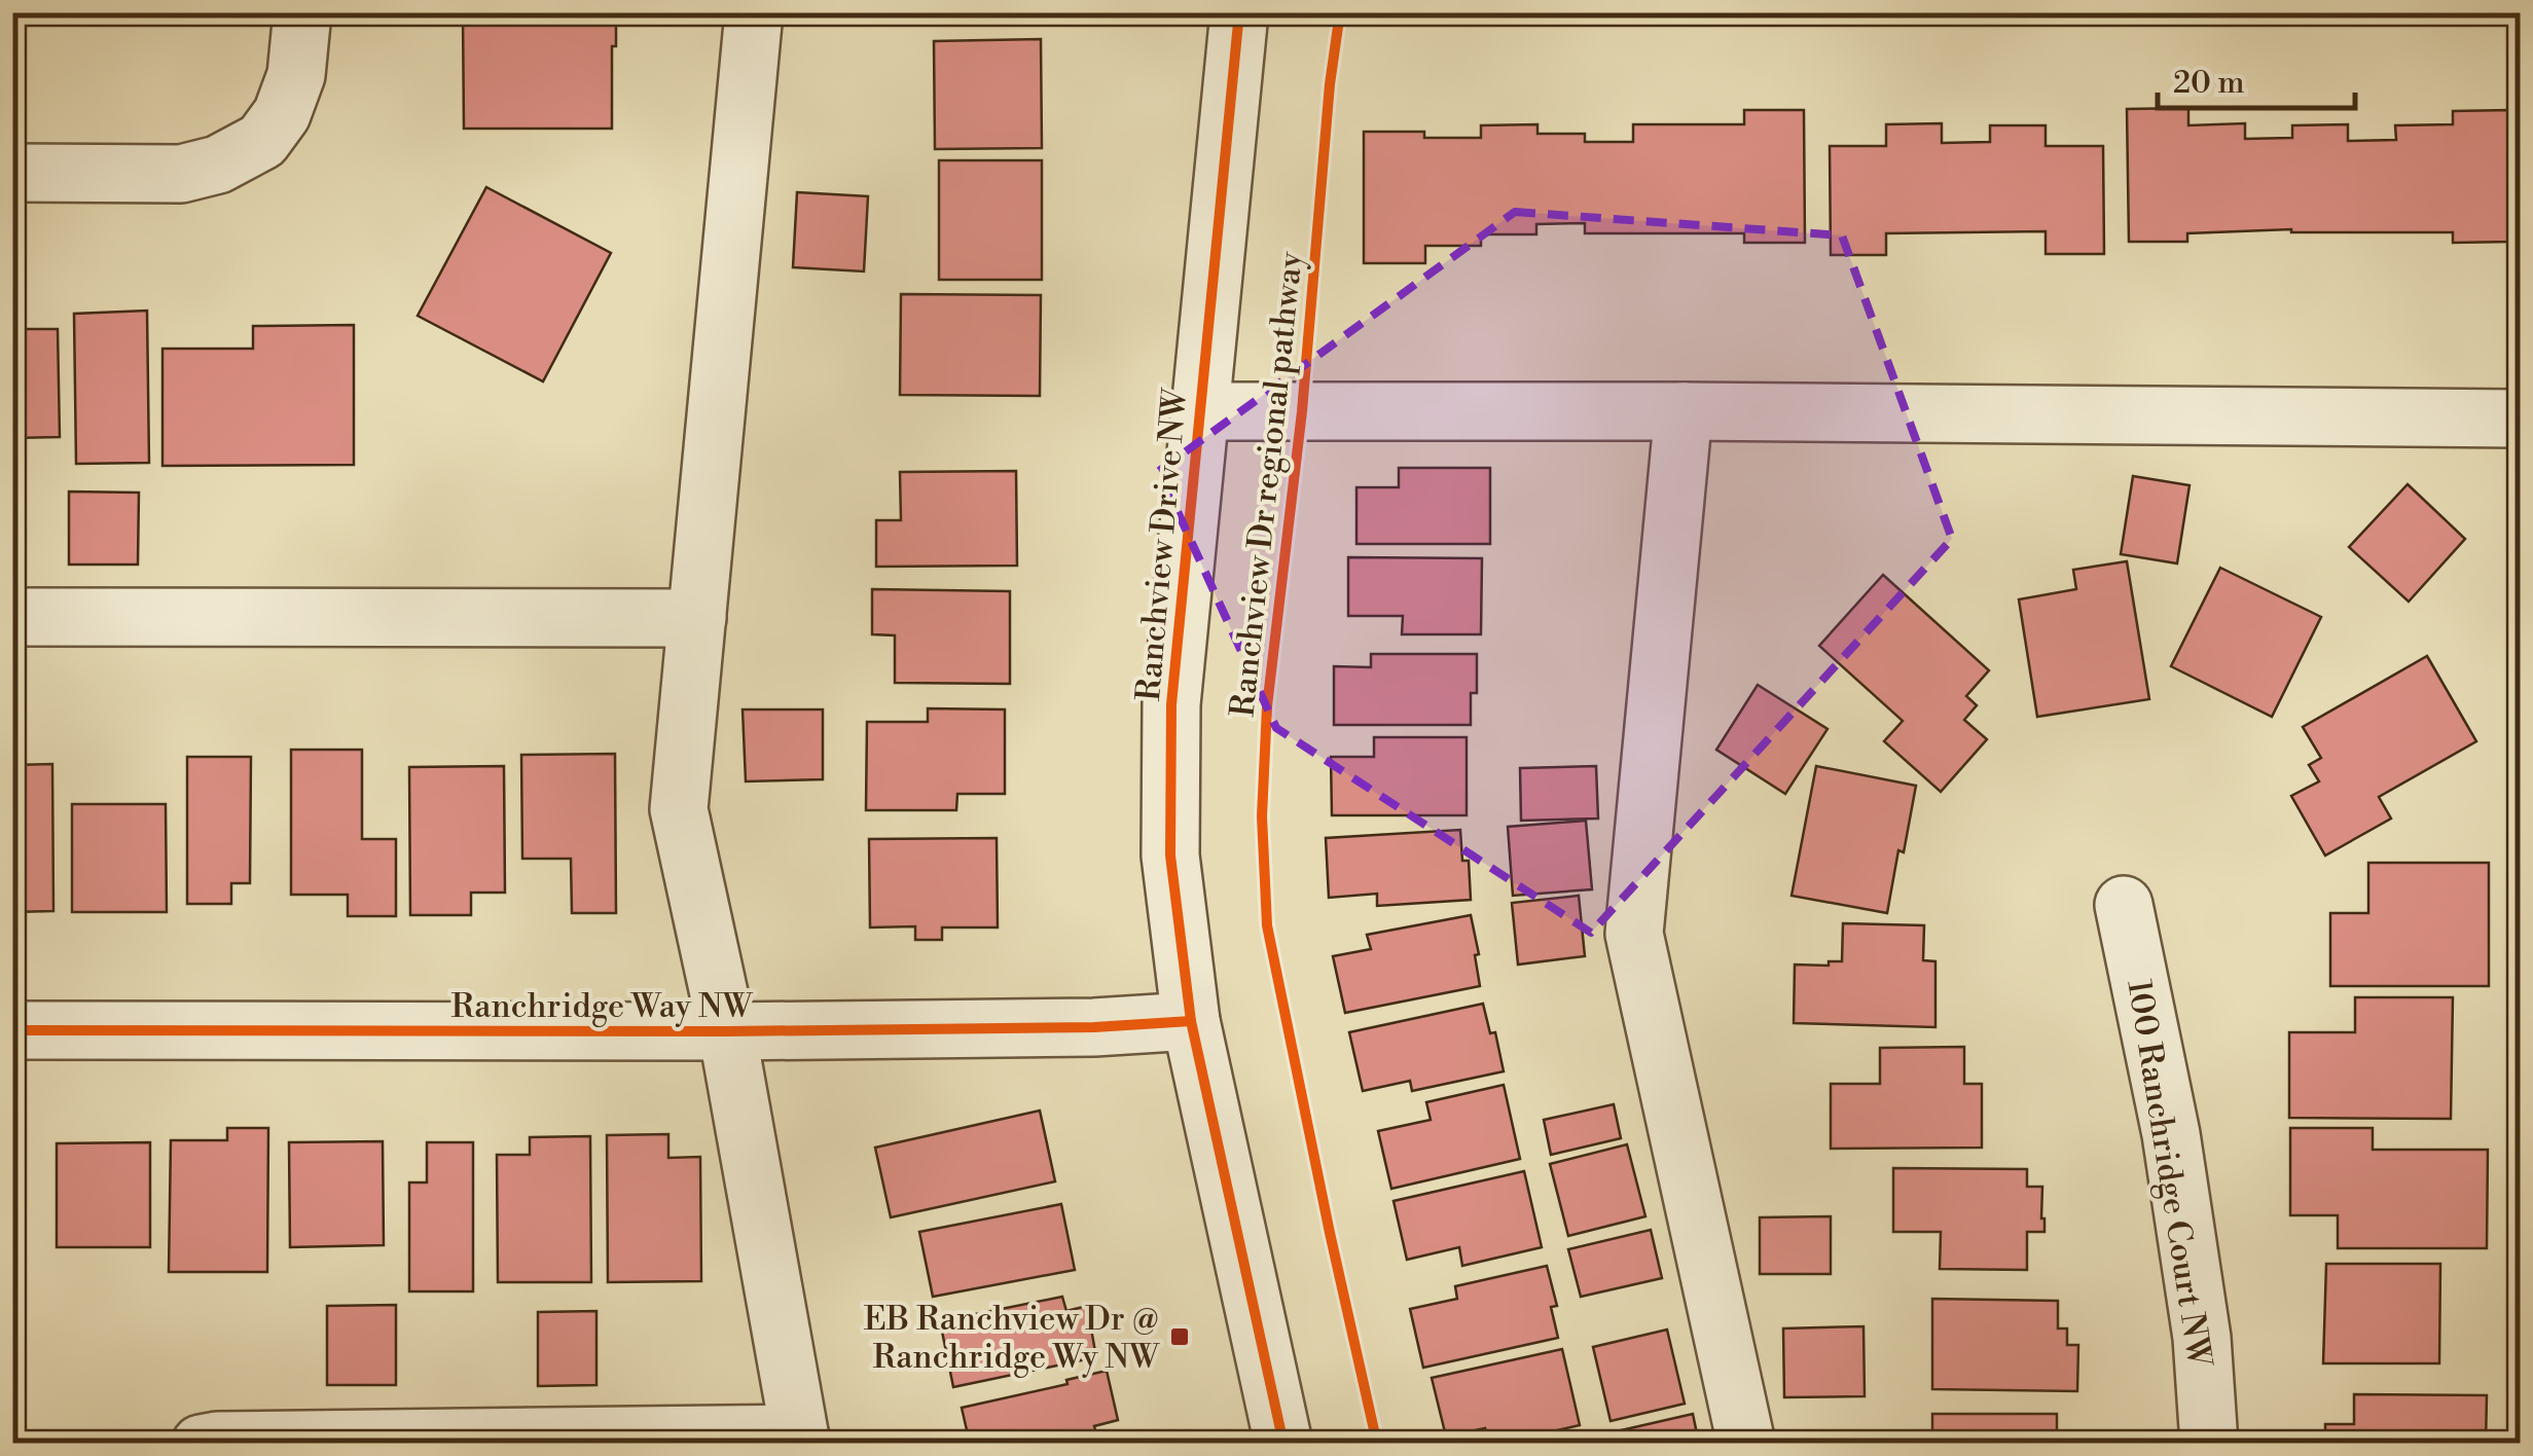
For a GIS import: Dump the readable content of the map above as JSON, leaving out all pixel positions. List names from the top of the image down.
{
  "streets": {
    "street": ["Ranchview Drive NW", "Ranchridge Way NW", "100 Ranchridge Court NW"],
    "cycle path": ["Ranchview Dr regional pathway"]
  },
  "crossings": [
    ["Ranchview Drive NW", "Ranchridge Way NW"]
  ],
  "places": {
    "transit": ["EB Ranchview Dr @ Ranchridge Wy NW"]
  },
  "scale_bar": "20 m"
}
